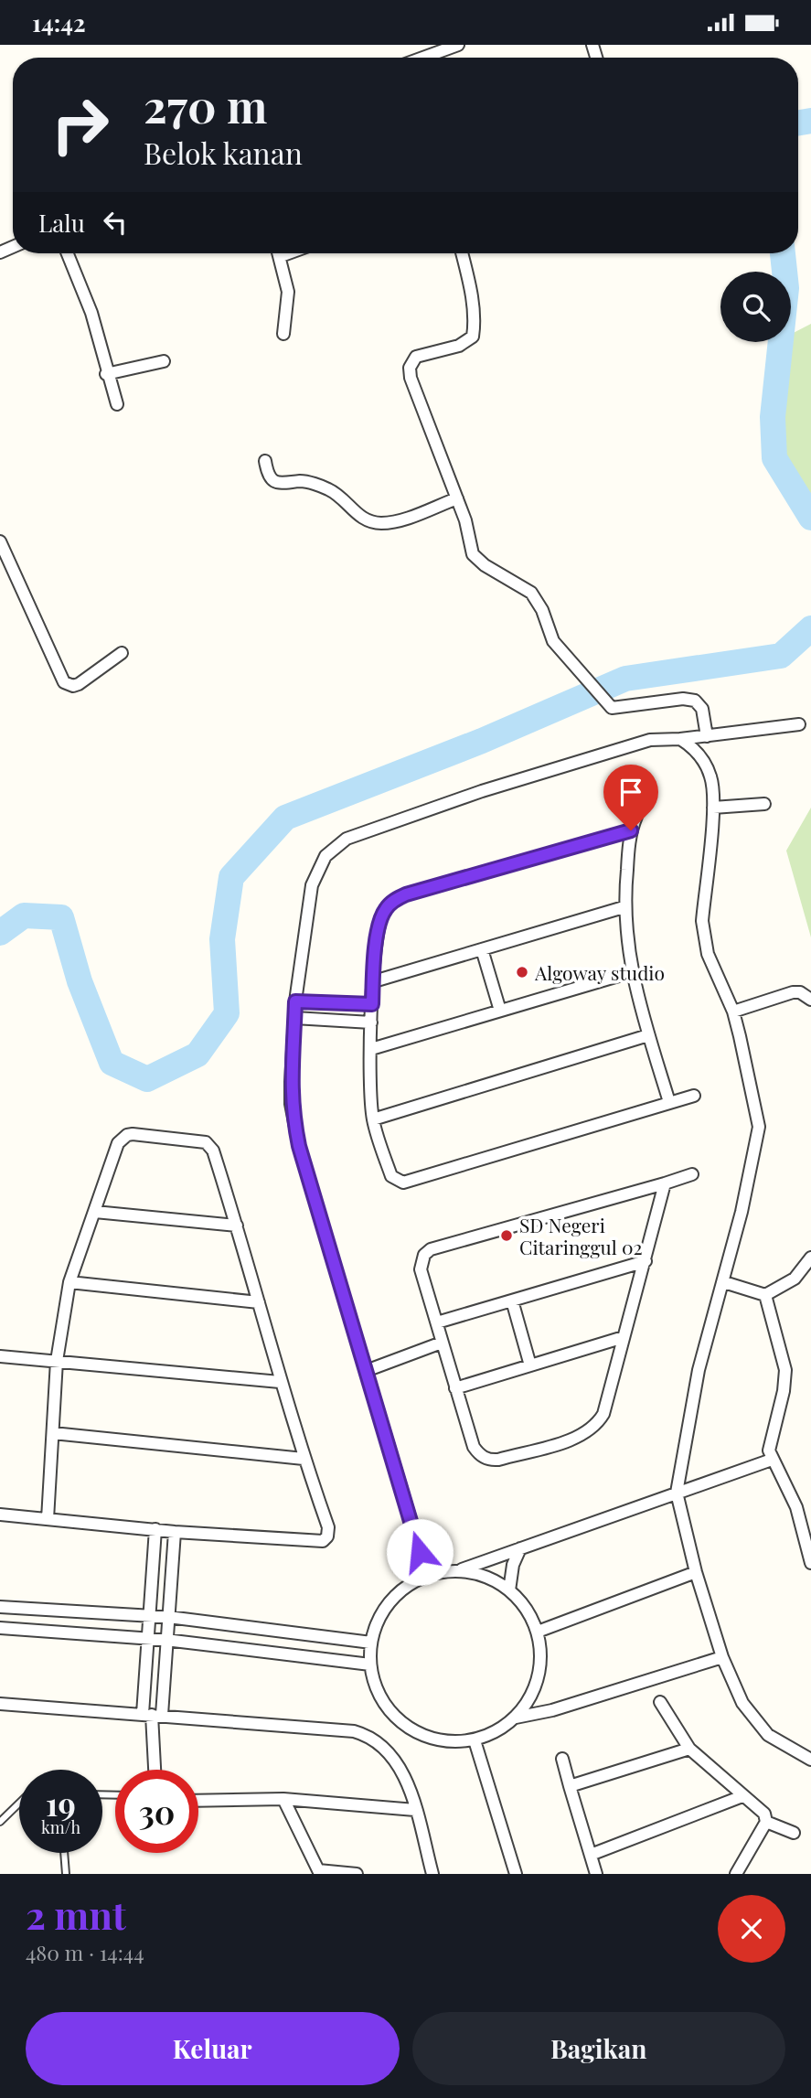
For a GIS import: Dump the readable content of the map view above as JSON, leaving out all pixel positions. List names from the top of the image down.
{
  "places": ["Algoway studio", "SD Negeri Citaringgul 02"],
  "page": {
    "status": "14:42",
    "turn": ["270 m", "Belok kanan"],
    "then": "Lalu",
    "speed": "19 km/h",
    "limit": "30",
    "heading": ["2 mnt", "480 m · 14:44"],
    "buttons": ["Keluar", "Bagikan"]
  }
}
